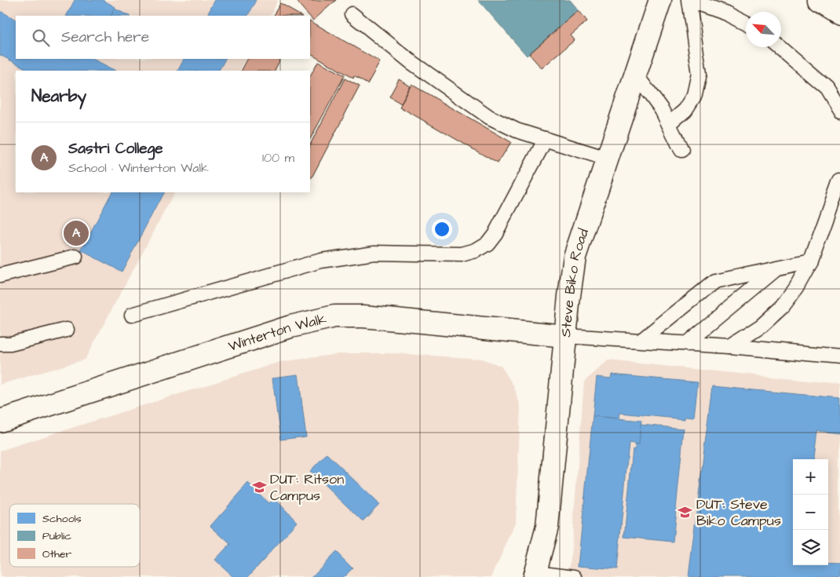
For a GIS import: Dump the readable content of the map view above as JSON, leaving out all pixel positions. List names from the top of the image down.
{
  "streets": {
    "street": ["Steve Biko Road", "Winterton Walk"]
  },
  "crossings": [
    ["Steve Biko Road", "Winterton Walk"]
  ],
  "places": {
    "school or university": ["DUT: Ritson Campus", "DUT: Steve Biko Campus"]
  },
  "legend": ["Schools", "Public", "Other"],
  "north": "top left",
  "page": {
    "search": "Search here",
    "heading": "Nearby",
    "list": [
      {
        "mark": "A",
        "name": "Sastri College",
        "note": "School · Winterton Walk",
        "value": "100 m"
      }
    ],
    "pins": "A",
    "map_buttons": ["+", "−"]
  }
}
